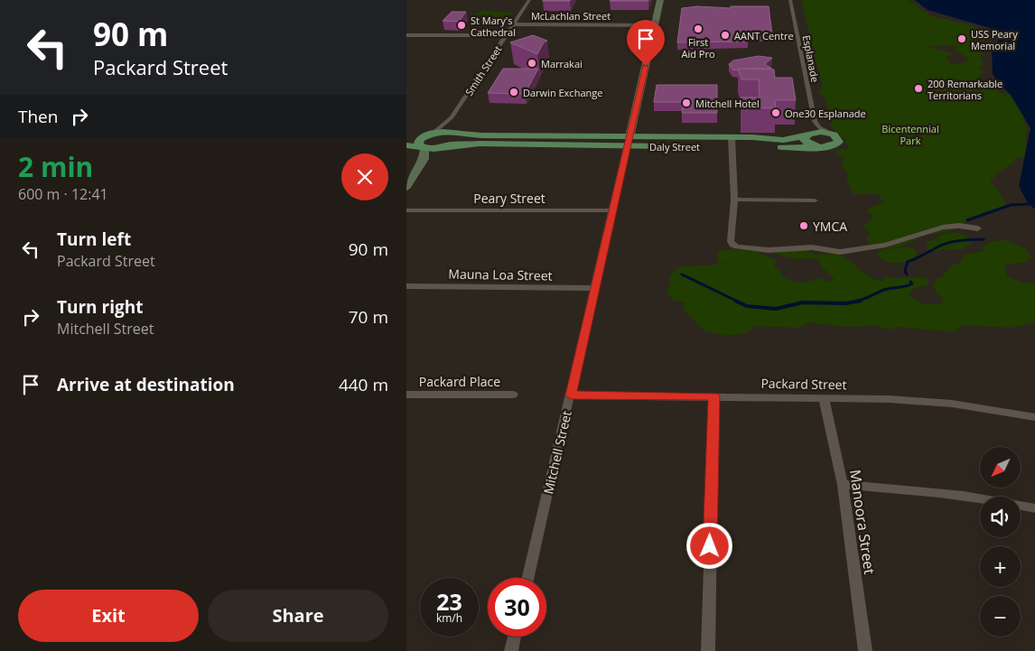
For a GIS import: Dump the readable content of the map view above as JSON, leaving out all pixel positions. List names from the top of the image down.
{
  "streets": {
    "main road": ["Daly Street"],
    "street": [
      "McLachlan Street",
      "Esplanade",
      "Smith Street",
      "Peary Street",
      "Mauna Loa Street",
      "Packard Place",
      "Packard Street",
      "Mitchell Street",
      "Manoora Street"
    ]
  },
  "crossings": [
    ["McLachlan Street", "Smith Street"],
    ["McLachlan Street", "Mitchell Street"],
    ["Smith Street", "Daly Street"],
    ["Daly Street", "Mitchell Street"],
    ["Peary Street", "Mitchell Street"],
    ["Mauna Loa Street", "Mitchell Street"],
    ["Packard Street", "Mitchell Street"],
    ["Packard Street", "Manoora Street"]
  ],
  "parks": ["Bicentennial Park"],
  "places": [
    "St Mary's Cathedral",
    "First Aid Pro",
    "AANT Centre",
    "USS Peary Memorial",
    "Marrakai",
    "200 Remarkable Territorians",
    "Darwin Exchange",
    "Mitchell Hotel",
    "One30 Esplanade",
    "YMCA"
  ],
  "north": "bottom left",
  "page": {
    "turn": ["90 m", "Packard Street"],
    "then": "Then",
    "heading": ["2 min", "600 m · 12:41"],
    "list": [
      {
        "name": "Turn left",
        "note": "Packard Street",
        "value": "90 m"
      },
      {
        "name": "Turn right",
        "note": "Mitchell Street",
        "value": "70 m"
      },
      {
        "name": "Arrive at destination",
        "value": "440 m"
      }
    ],
    "map_buttons": ["+", "−"],
    "speed": "23 km/h",
    "limit": "30",
    "buttons": ["Exit", "Share"]
  }
}
